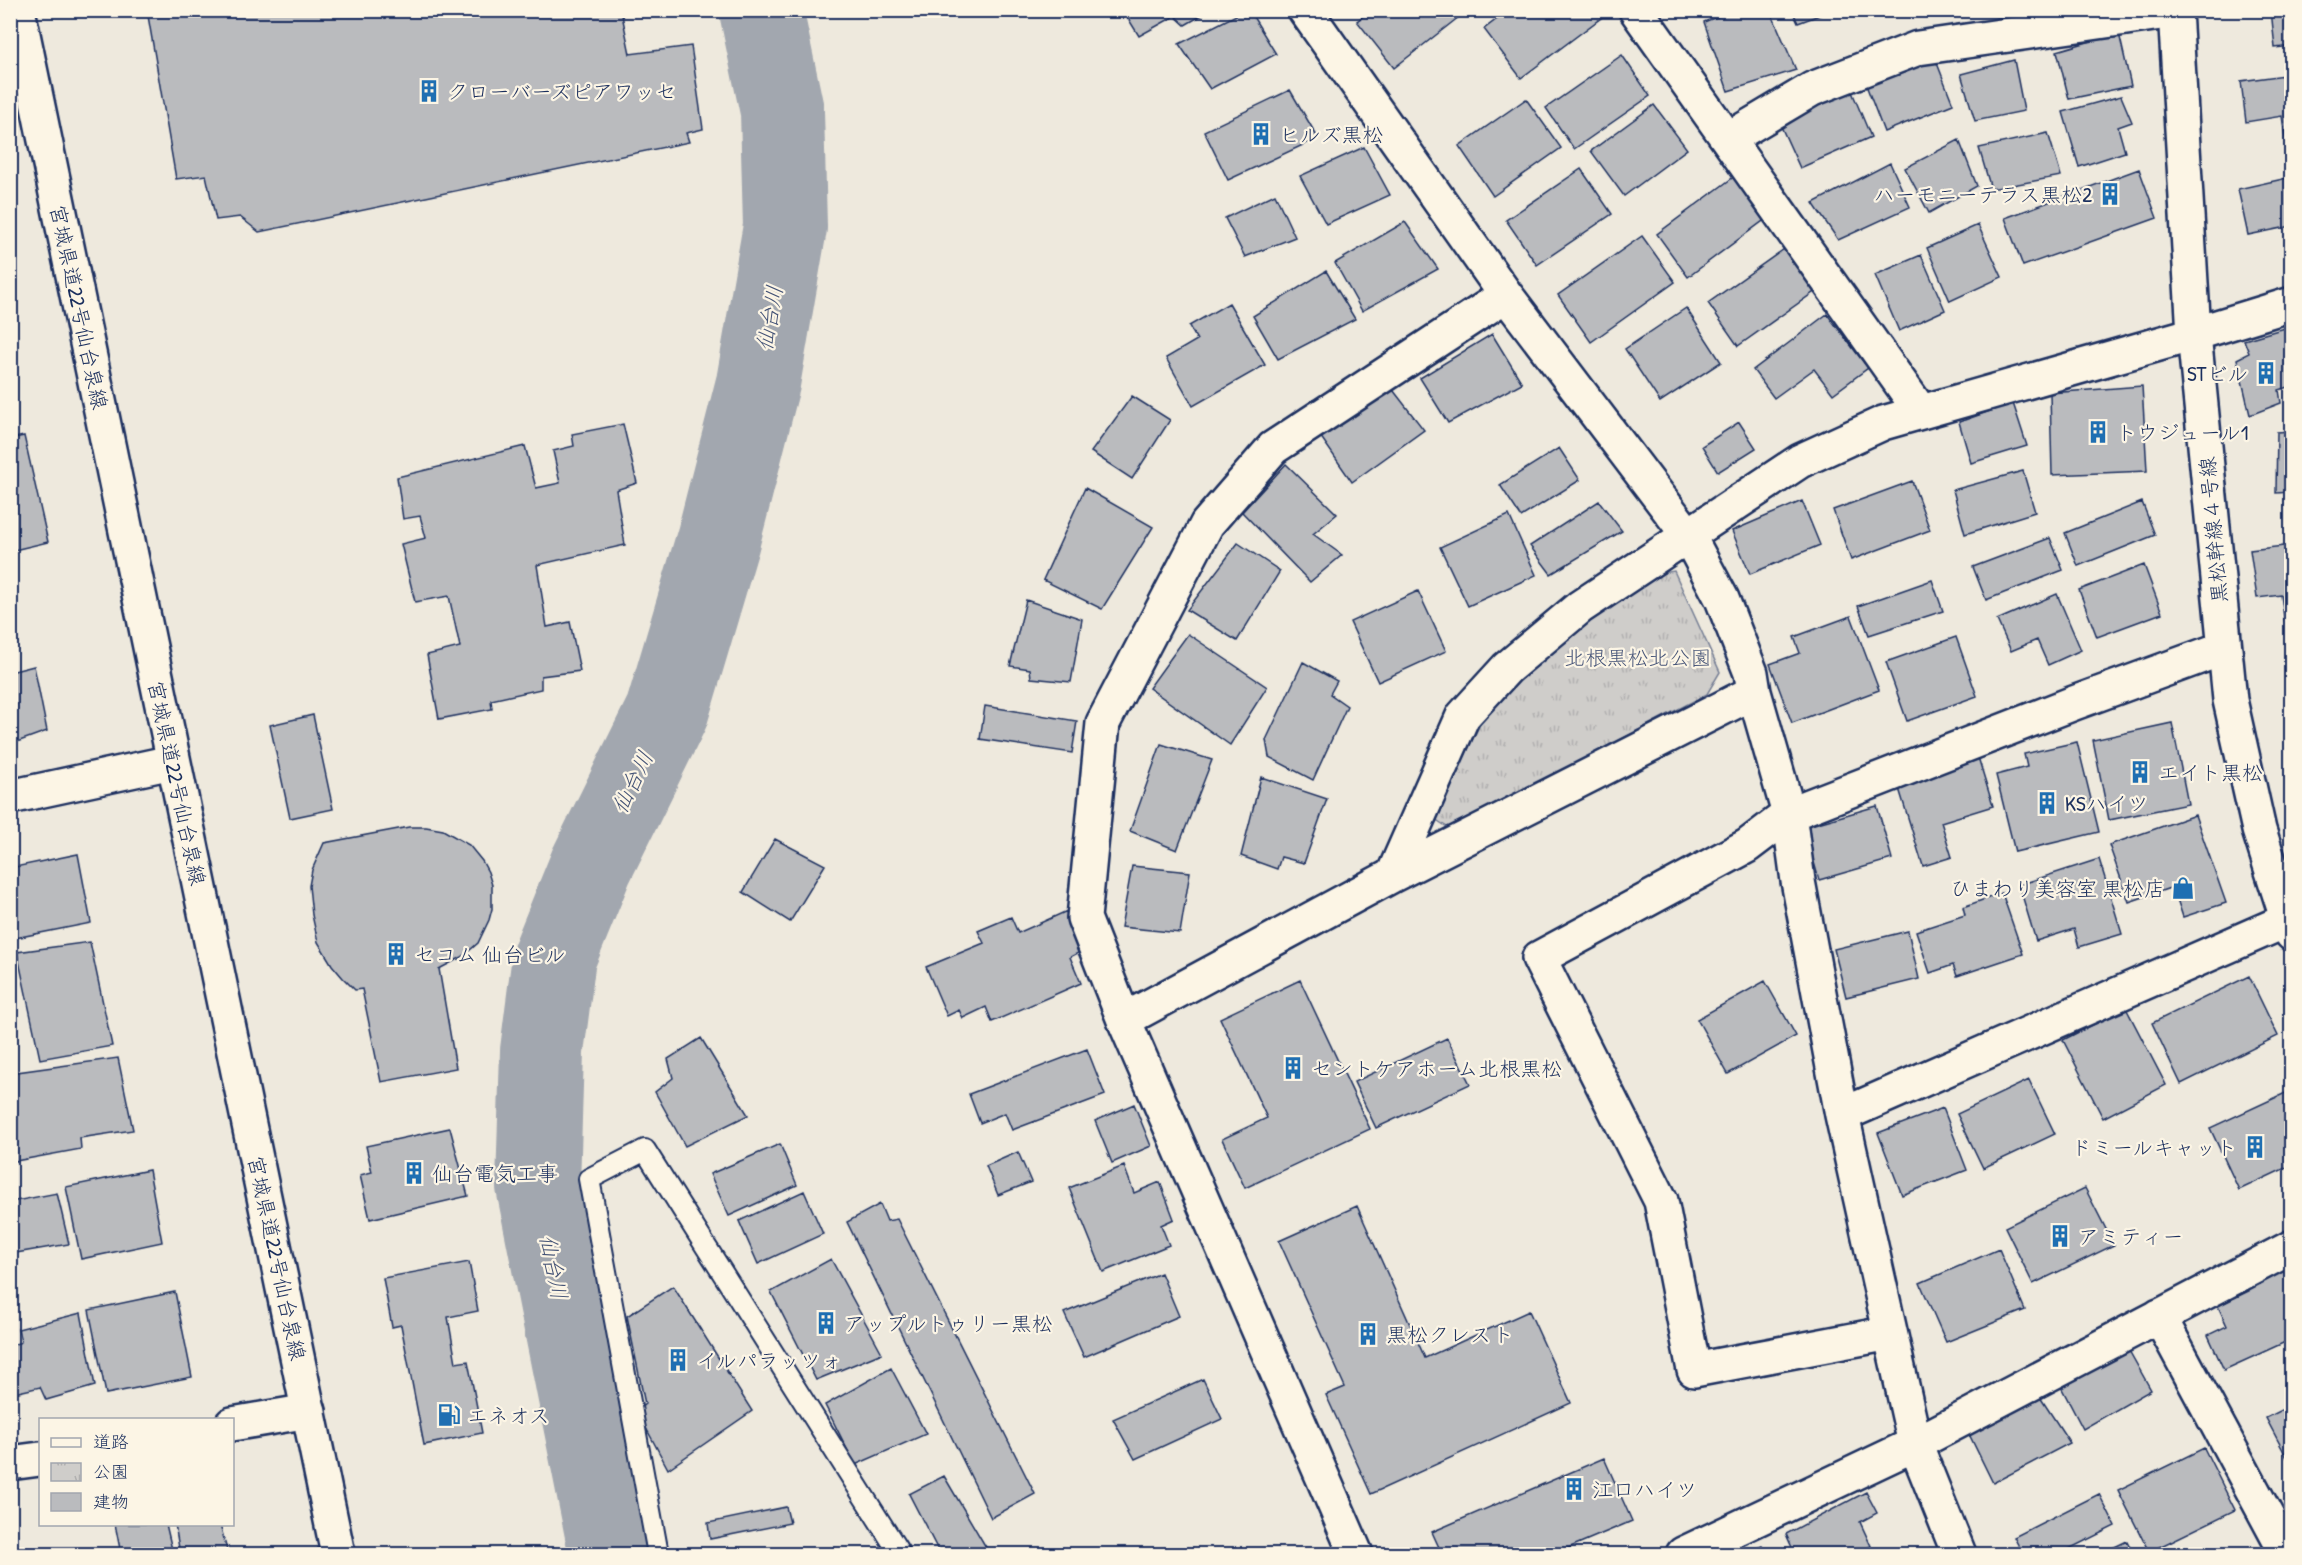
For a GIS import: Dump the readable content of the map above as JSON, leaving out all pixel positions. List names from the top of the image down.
{
  "streets": {
    "street": ["宮城県道22号仙台泉線", "黒松幹線４号線"]
  },
  "water": ["仙台川"],
  "parks": ["北根黒松北公園"],
  "places": {
    "building": [
      "クローバーズピアワッセ",
      "ヒルズ黒松",
      "ハーモニーテラス黒松2",
      "STビル",
      "トウジュール1",
      "エイト黒松",
      "KSハイツ",
      "セコム 仙台ビル",
      "セントケアホーム北根黒松",
      "ドミールキャット",
      "仙台電気工事",
      "アミティー",
      "アップルトゥリー黒松",
      "黒松クレスト",
      "イルパラッツォ",
      "江口ハイツ"
    ],
    "shop": ["ひまわり美容室 黒松店"],
    "fuel station": ["エネオス"]
  },
  "legend": ["道路", "公園", "建物"]
}
